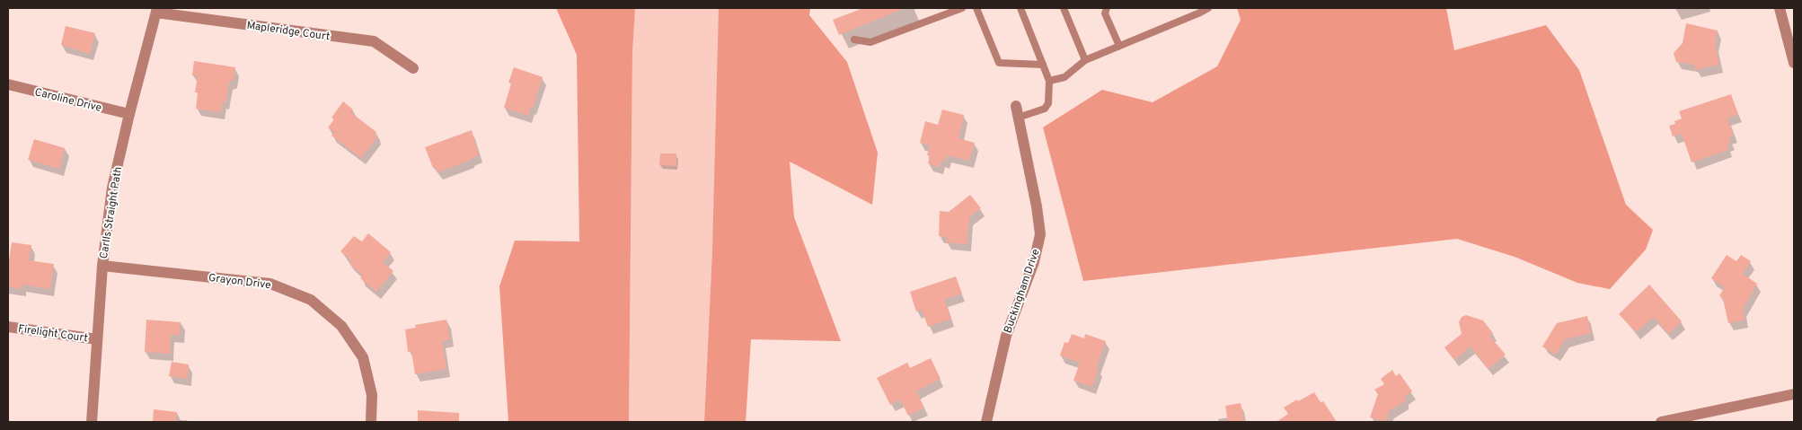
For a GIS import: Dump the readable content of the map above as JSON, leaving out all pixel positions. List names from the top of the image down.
{
  "streets": {
    "street": [
      "Mapleridge Court",
      "Caroline Drive",
      "Carlls Straight Path",
      "Grayon Drive",
      "Buckingham Drive",
      "Firelight Court"
    ]
  },
  "crossings": [
    ["Mapleridge Court", "Carlls Straight Path"],
    ["Caroline Drive", "Carlls Straight Path"],
    ["Carlls Straight Path", "Grayon Drive"],
    ["Carlls Straight Path", "Firelight Court"]
  ]
}
